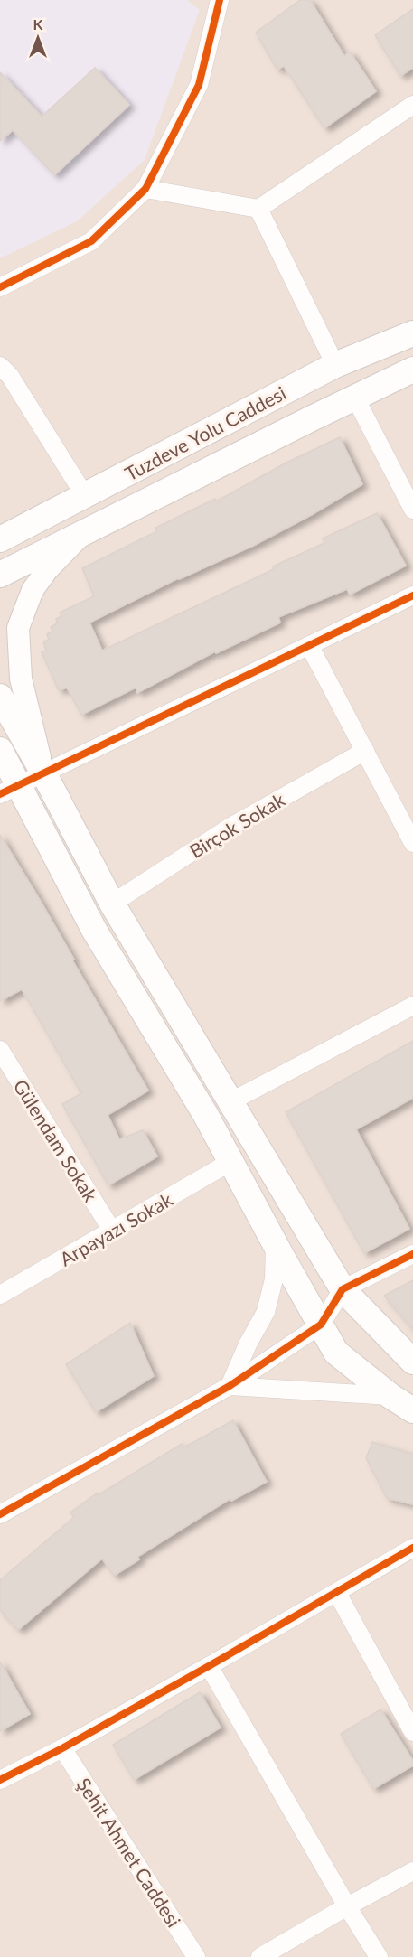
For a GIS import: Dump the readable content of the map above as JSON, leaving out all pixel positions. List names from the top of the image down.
{
  "streets": {
    "main road": ["Tuzdeve Yolu Caddesi"],
    "street": [
      "Birçok Sokak",
      "Gülendam Sokak",
      "Arpayazı Sokak",
      "Şehit Ahmet Caddesi"
    ]
  },
  "crossings": [
    ["Gülendam Sokak", "Arpayazı Sokak"]
  ],
  "north": "top"
}
